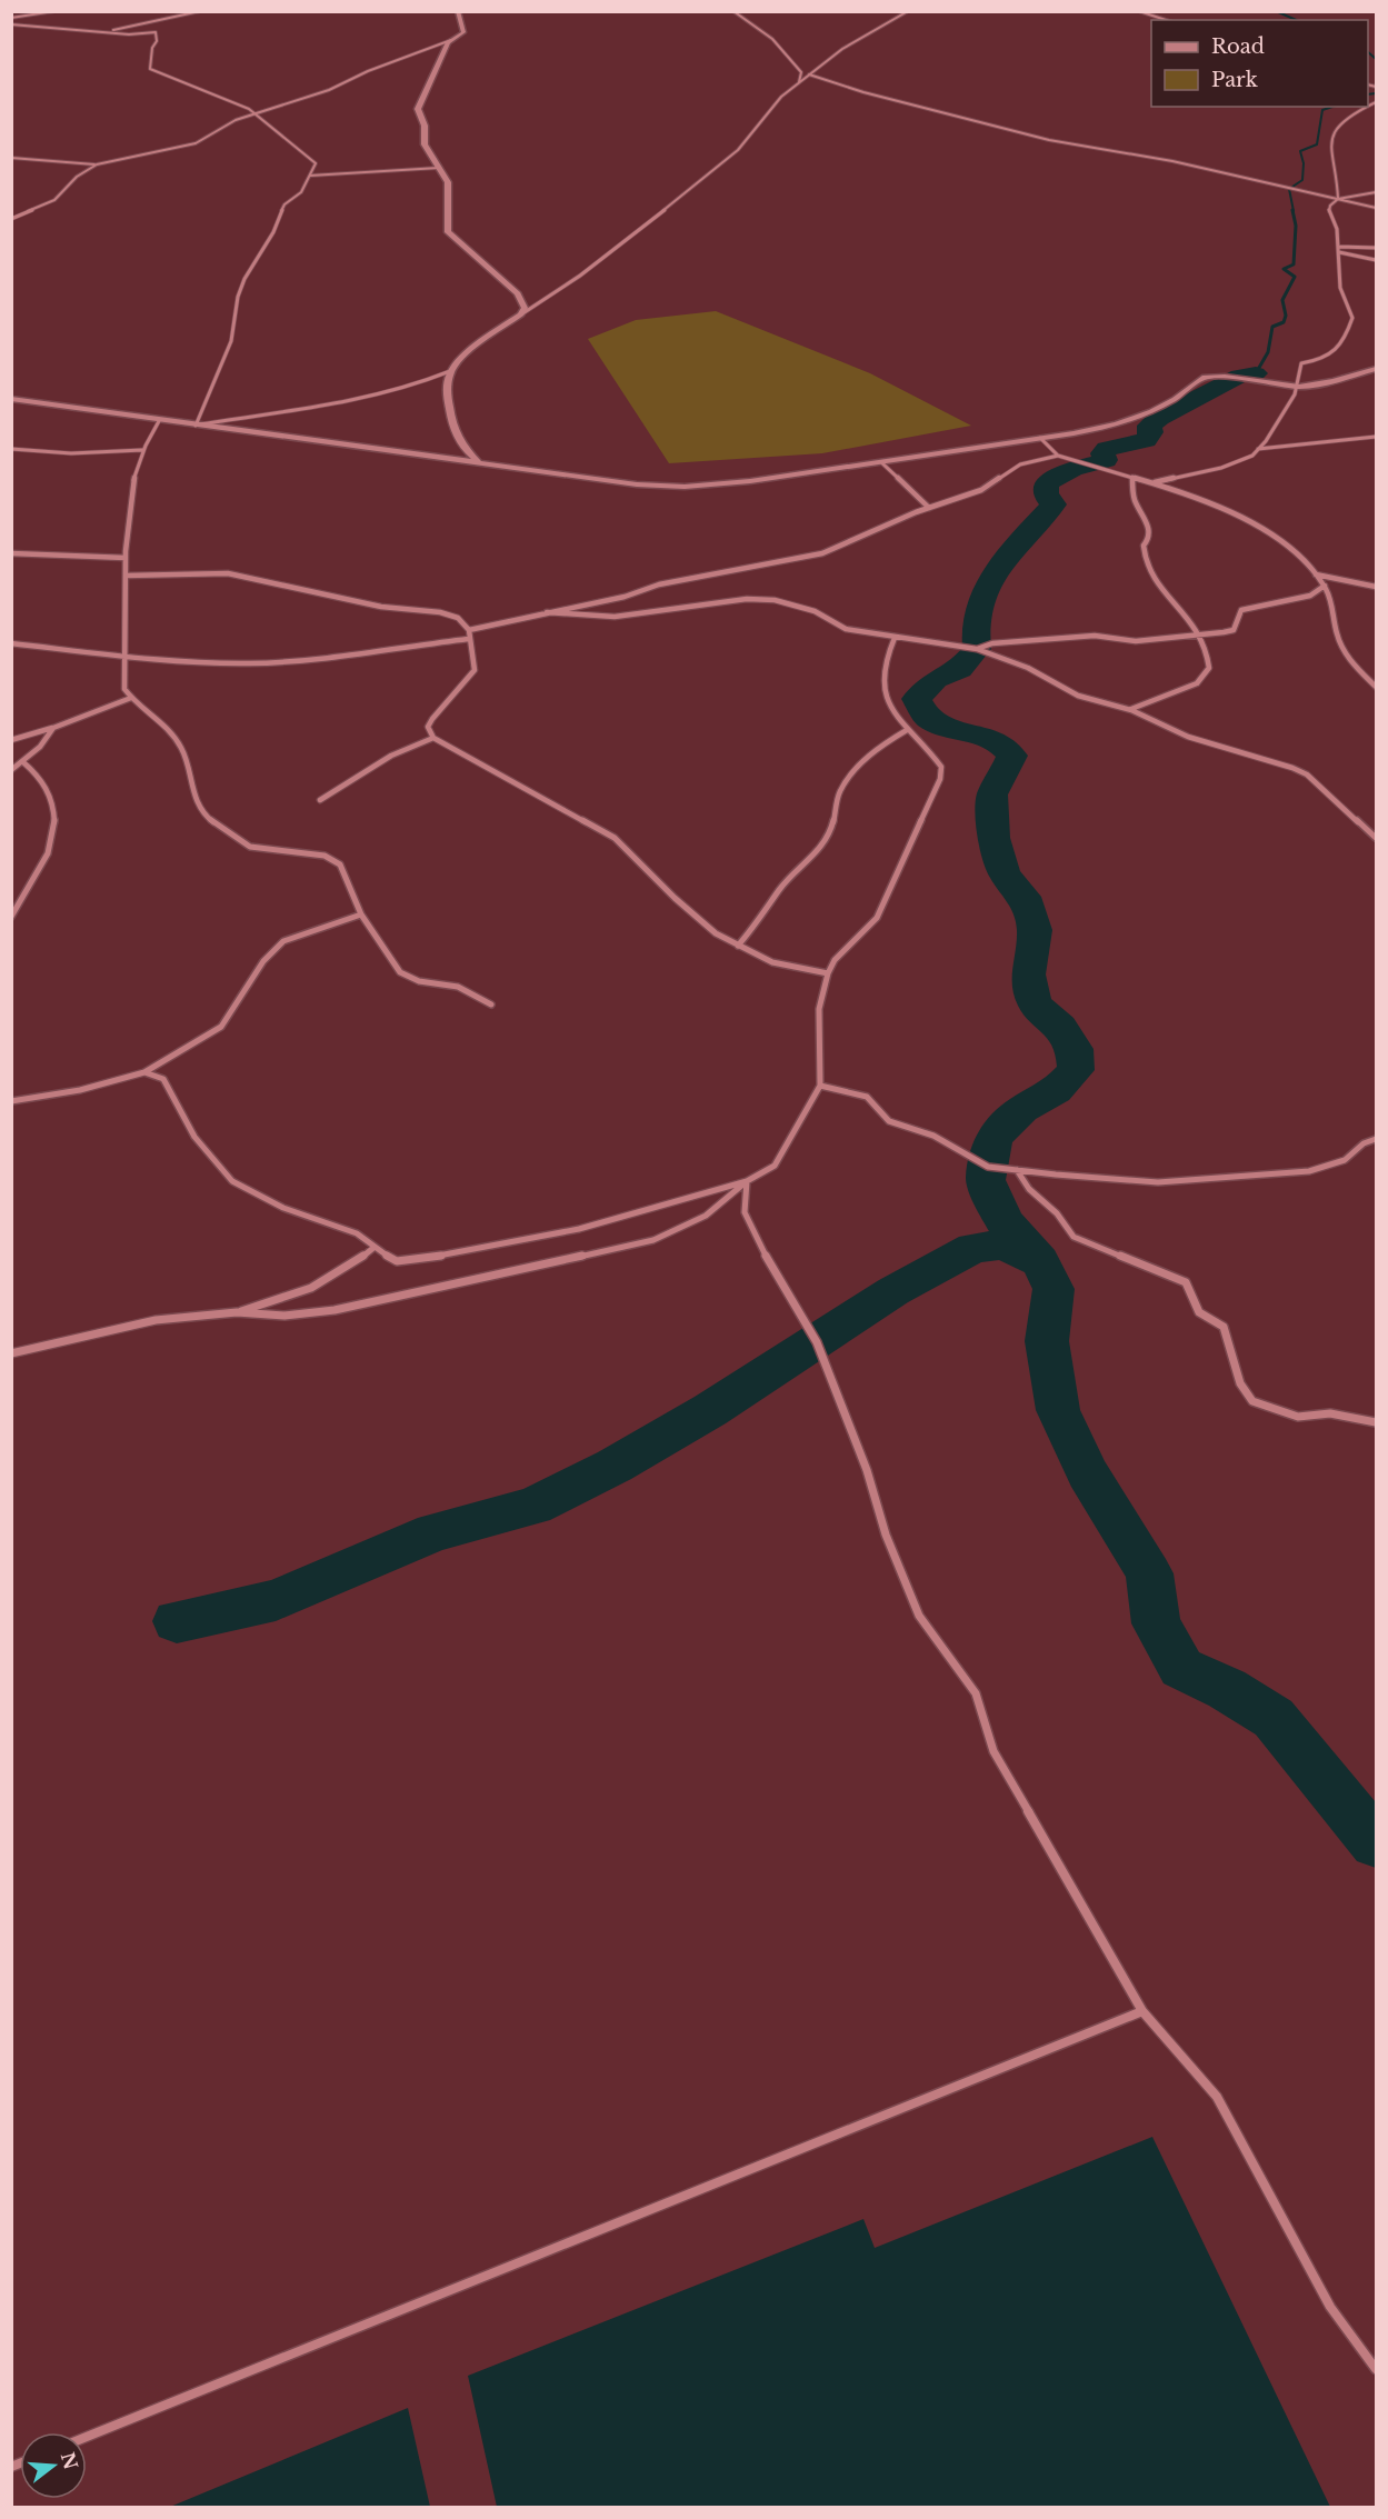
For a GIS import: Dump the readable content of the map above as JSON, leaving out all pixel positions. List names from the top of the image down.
{
  "legend": ["Road", "Park"],
  "north": "right"
}
